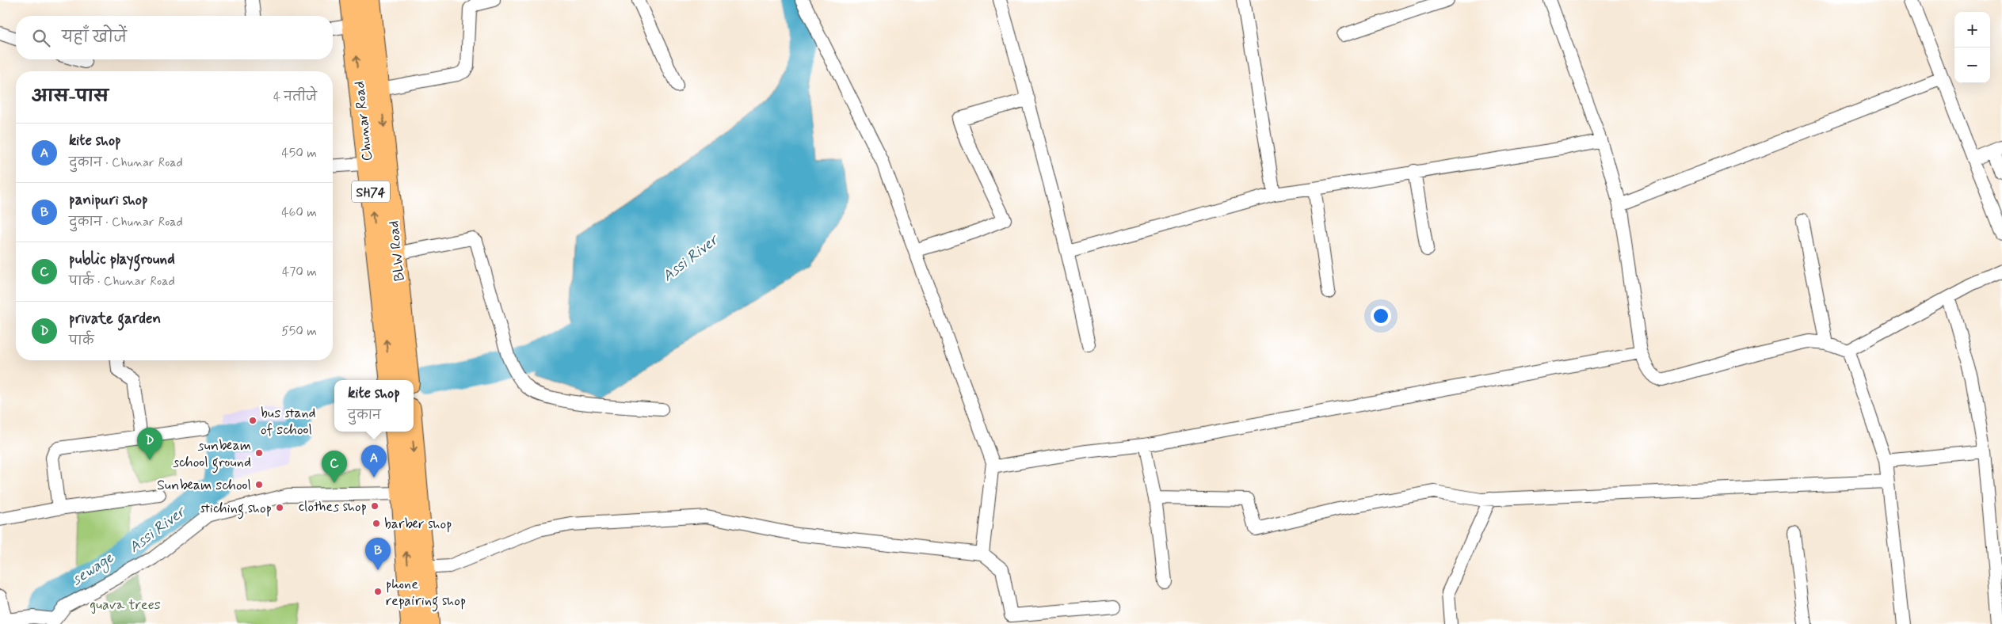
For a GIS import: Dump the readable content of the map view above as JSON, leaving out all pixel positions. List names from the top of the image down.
{
  "streets": {
    "main road": ["Chunar Road", "SH74", "BLW Road"]
  },
  "crossings": [
    ["Chunar Road", "BLW Road"]
  ],
  "one_way": ["Chunar Road"],
  "water": ["Assi River", "sewage"],
  "parks": ["guava trees"],
  "places": [
    "bus stand of school",
    "sunbeam school ground",
    "Sunbeam school",
    "clothes shop",
    "stiching shop",
    "barber shop",
    "phone repairing shop"
  ],
  "page": {
    "map_buttons": ["+", "−"],
    "search": "यहाँ खोजें",
    "heading": ["आस-पास", "4 नतीजे"],
    "list": [
      {
        "mark": "A",
        "name": "kite shop",
        "note": "दुकान · Chunar Road",
        "value": "450 m"
      },
      {
        "mark": "B",
        "name": "panipuri shop",
        "note": "दुकान · Chunar Road",
        "value": "460 m"
      },
      {
        "mark": "C",
        "name": "public playground",
        "note": "पार्क · Chunar Road",
        "value": "470 m"
      },
      {
        "mark": "D",
        "name": "private garden",
        "note": "पार्क",
        "value": "550 m"
      }
    ],
    "popup": ["kite shop", "दुकान"],
    "pins": [
      "D",
      "A",
      "C",
      "B"
    ]
  }
}
